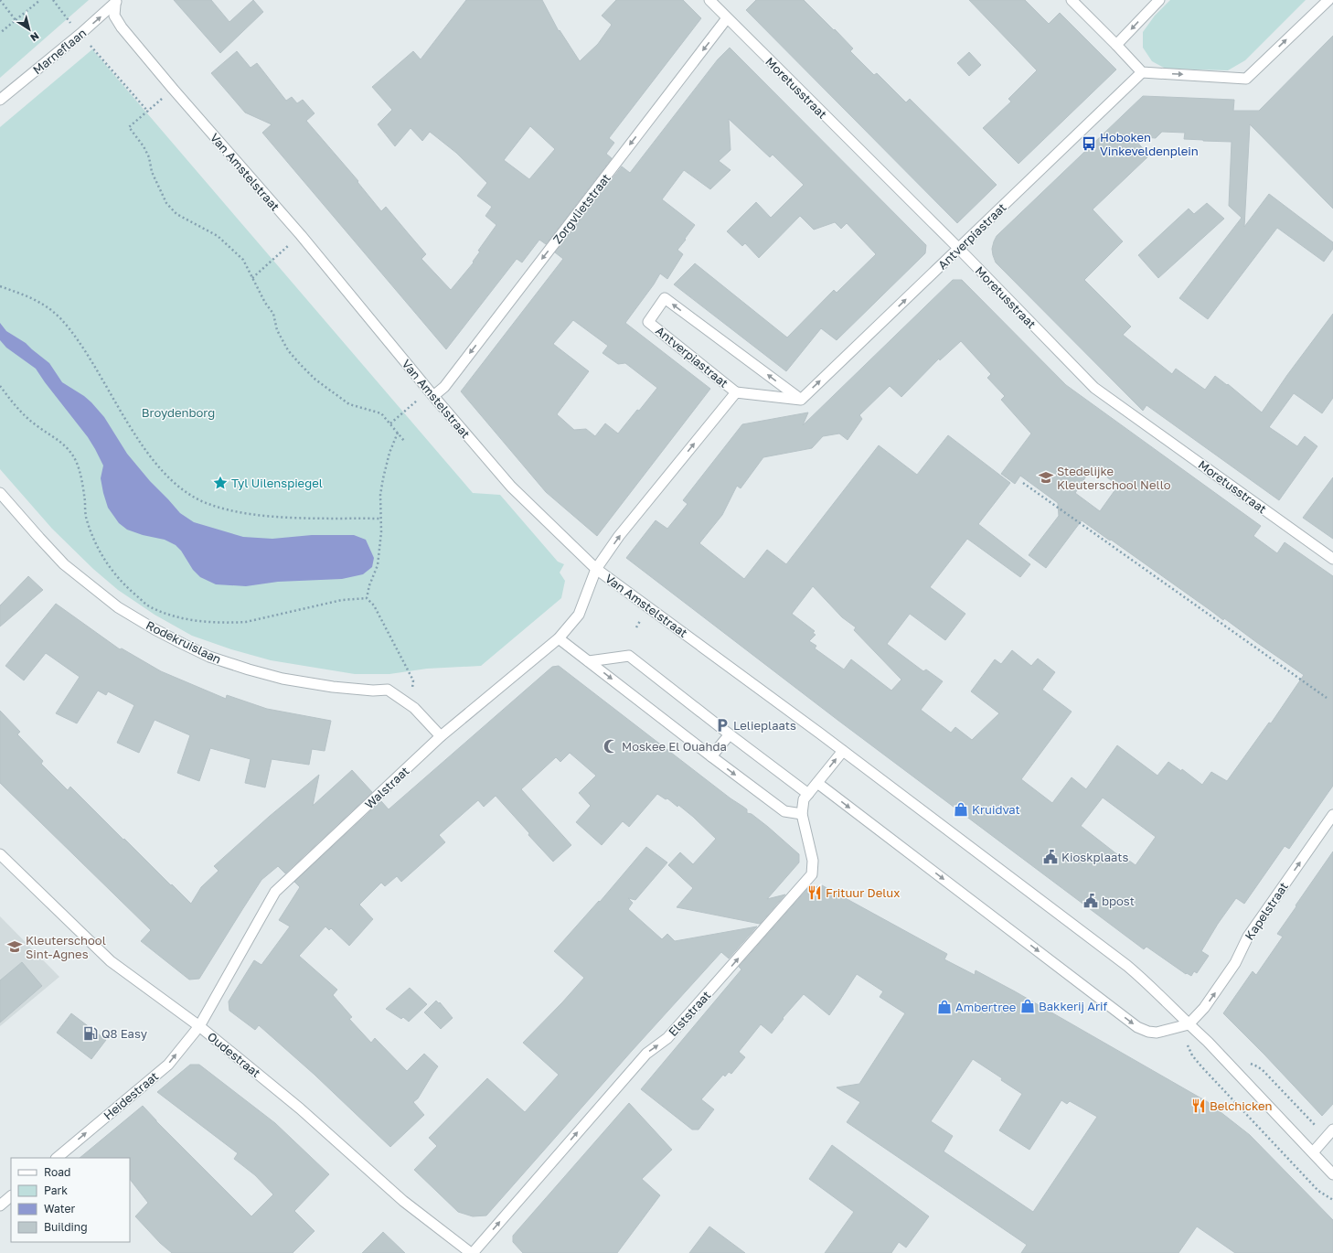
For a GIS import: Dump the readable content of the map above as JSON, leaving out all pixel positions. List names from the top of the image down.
{
  "streets": {
    "street": [
      "Marneflaan",
      "Moretusstraat",
      "Van Amstelstraat",
      "Zorgvlietstraat",
      "Antverpiastraat",
      "Rodekruislaan",
      "Walstraat",
      "Kapelstraat",
      "Elststraat",
      "Oudestraat",
      "Heidestraat"
    ]
  },
  "crossings": [
    ["Marneflaan", "Van Amstelstraat"],
    ["Moretusstraat", "Zorgvlietstraat"],
    ["Moretusstraat", "Antverpiastraat"],
    ["Van Amstelstraat", "Zorgvlietstraat"],
    ["Van Amstelstraat", "Antverpiastraat"],
    ["Van Amstelstraat", "Walstraat"],
    ["Van Amstelstraat", "Elststraat"],
    ["Antverpiastraat", "Walstraat"],
    ["Rodekruislaan", "Walstraat"],
    ["Walstraat", "Oudestraat"],
    ["Walstraat", "Heidestraat"],
    ["Elststraat", "Oudestraat"],
    ["Oudestraat", "Heidestraat"]
  ],
  "one_way": [
    "Zorgvlietstraat",
    "Kapelstraat",
    "Elststraat",
    "Heidestraat"
  ],
  "parks": ["Broydenborg"],
  "places": {
    "bus stop": ["Hoboken Vinkeveldenplein"],
    "school or university": ["Stedelijke Kleuterschool Nello", "Kleuterschool Sint-Agnes"],
    "place": ["Tyl Uilenspiegel"],
    "parking": ["Lelieplaats"],
    "mosque": ["Moskee El Ouahda"],
    "shop": ["Kruidvat", "Bakkerij Arif", "Ambertree"],
    "public building": ["Kioskplaats", "bpost"],
    "restaurant": ["Frituur Delux", "Belchicken"],
    "fuel station": ["Q8 Easy"]
  },
  "legend": [
    "Road",
    "Park",
    "Water",
    "Building"
  ],
  "north": "bottom right"
}
